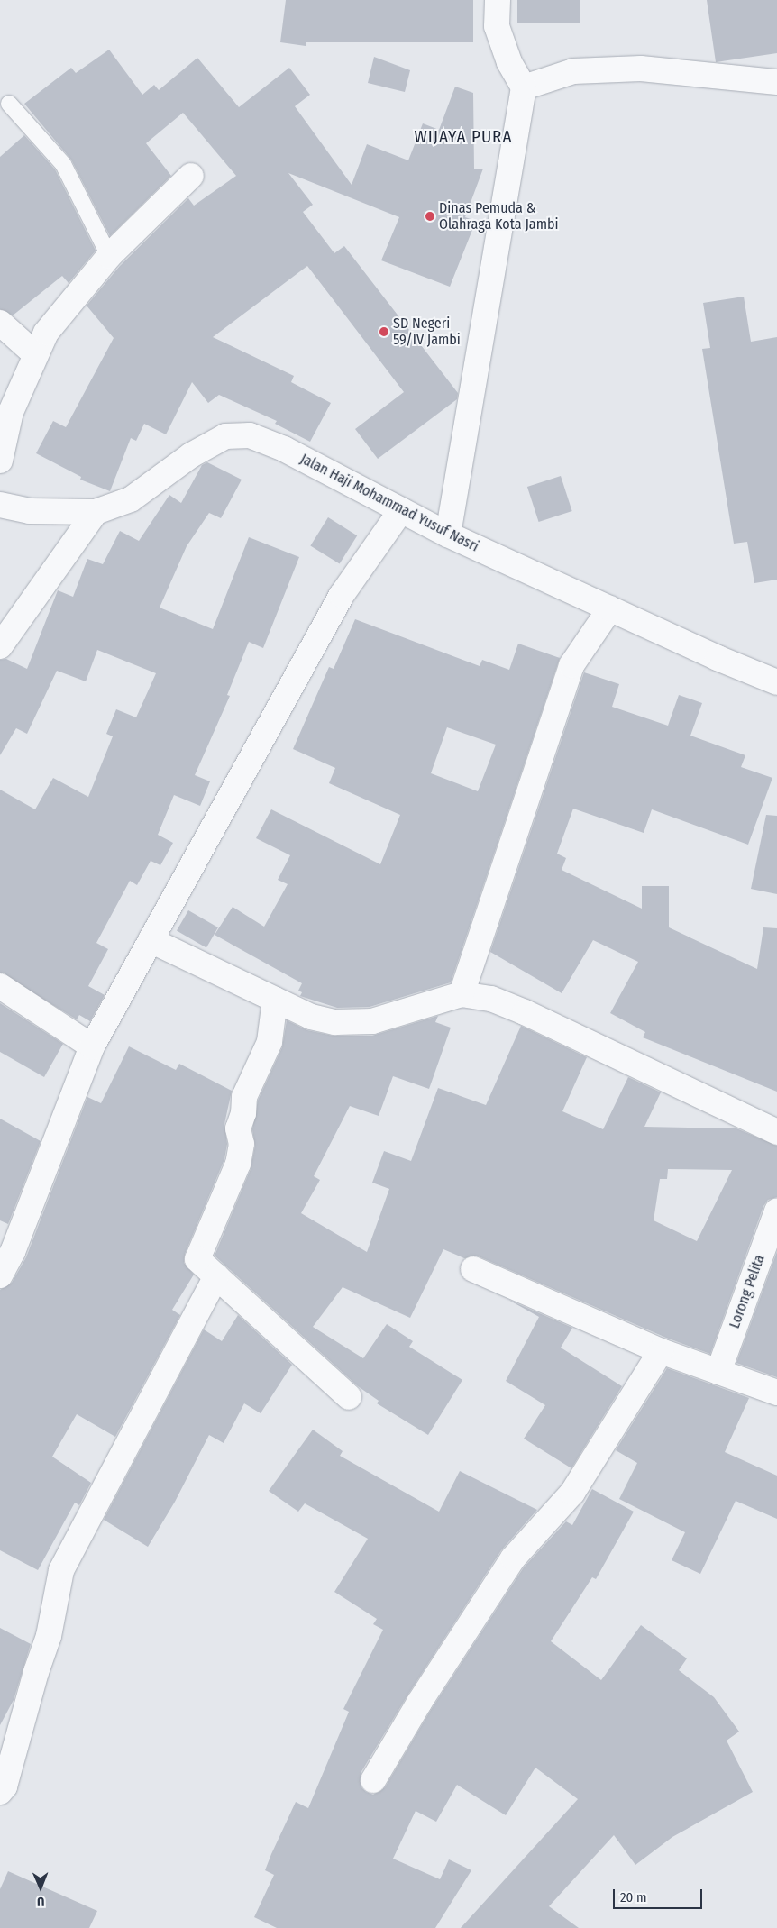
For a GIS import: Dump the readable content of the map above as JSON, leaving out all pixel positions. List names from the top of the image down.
{
  "streets": {
    "street": ["Jalan Haji Mohammad Yusuf Nasri", "Lorong Pelita"]
  },
  "districts": ["WIJAYA PURA"],
  "places": ["Dinas Pemuda & Olahraga Kota Jambi", "SD Negeri 59/IV Jambi"],
  "scale_bar": "20 m",
  "north": "bottom"
}
